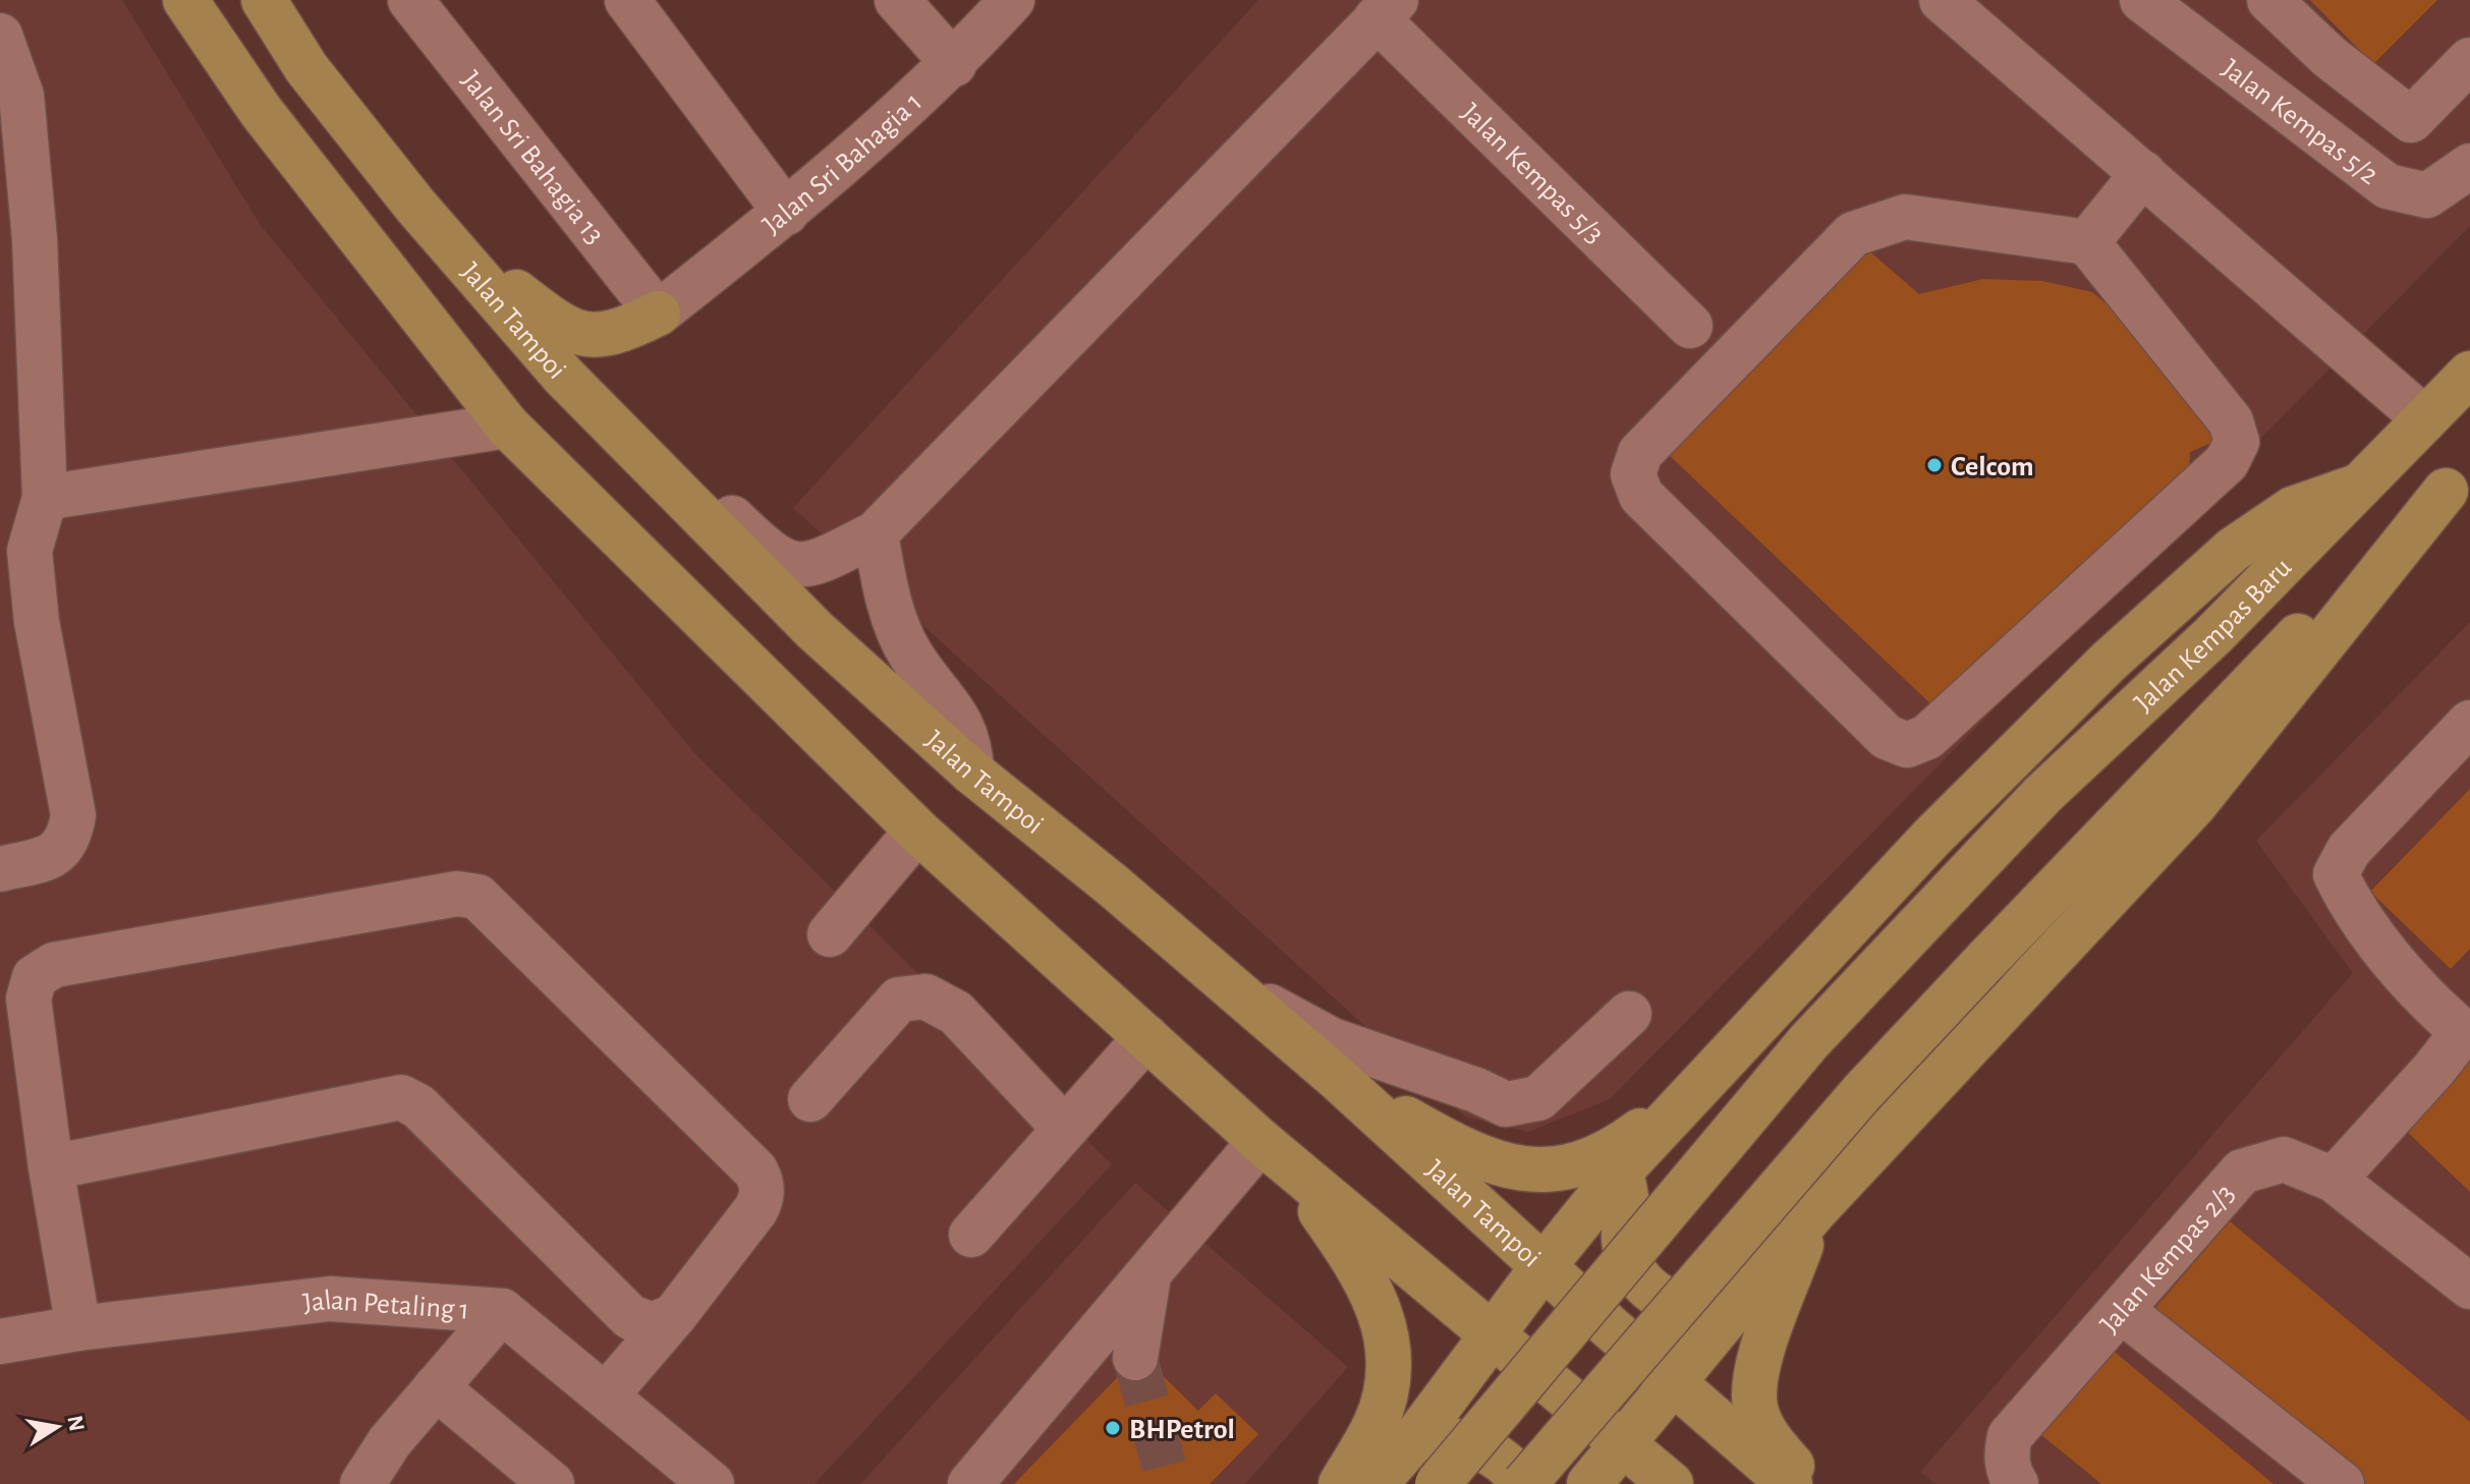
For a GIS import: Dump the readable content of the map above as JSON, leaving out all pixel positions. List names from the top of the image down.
{
  "streets": {
    "main road": ["Jalan Tampoi", "Jalan Kempas Baru"],
    "street": [
      "Jalan Kempas 5/2",
      "Jalan Sri Bahagia 13",
      "Jalan Sri Bahagia 1",
      "Jalan Kempas 5/3",
      "Jalan Kempas 2/3",
      "Jalan Petaling 1"
    ]
  },
  "crossings": [
    ["Jalan Sri Bahagia 13", "Jalan Sri Bahagia 1"]
  ],
  "places": ["Celcom", "BHPetrol"],
  "north": "right"
}
